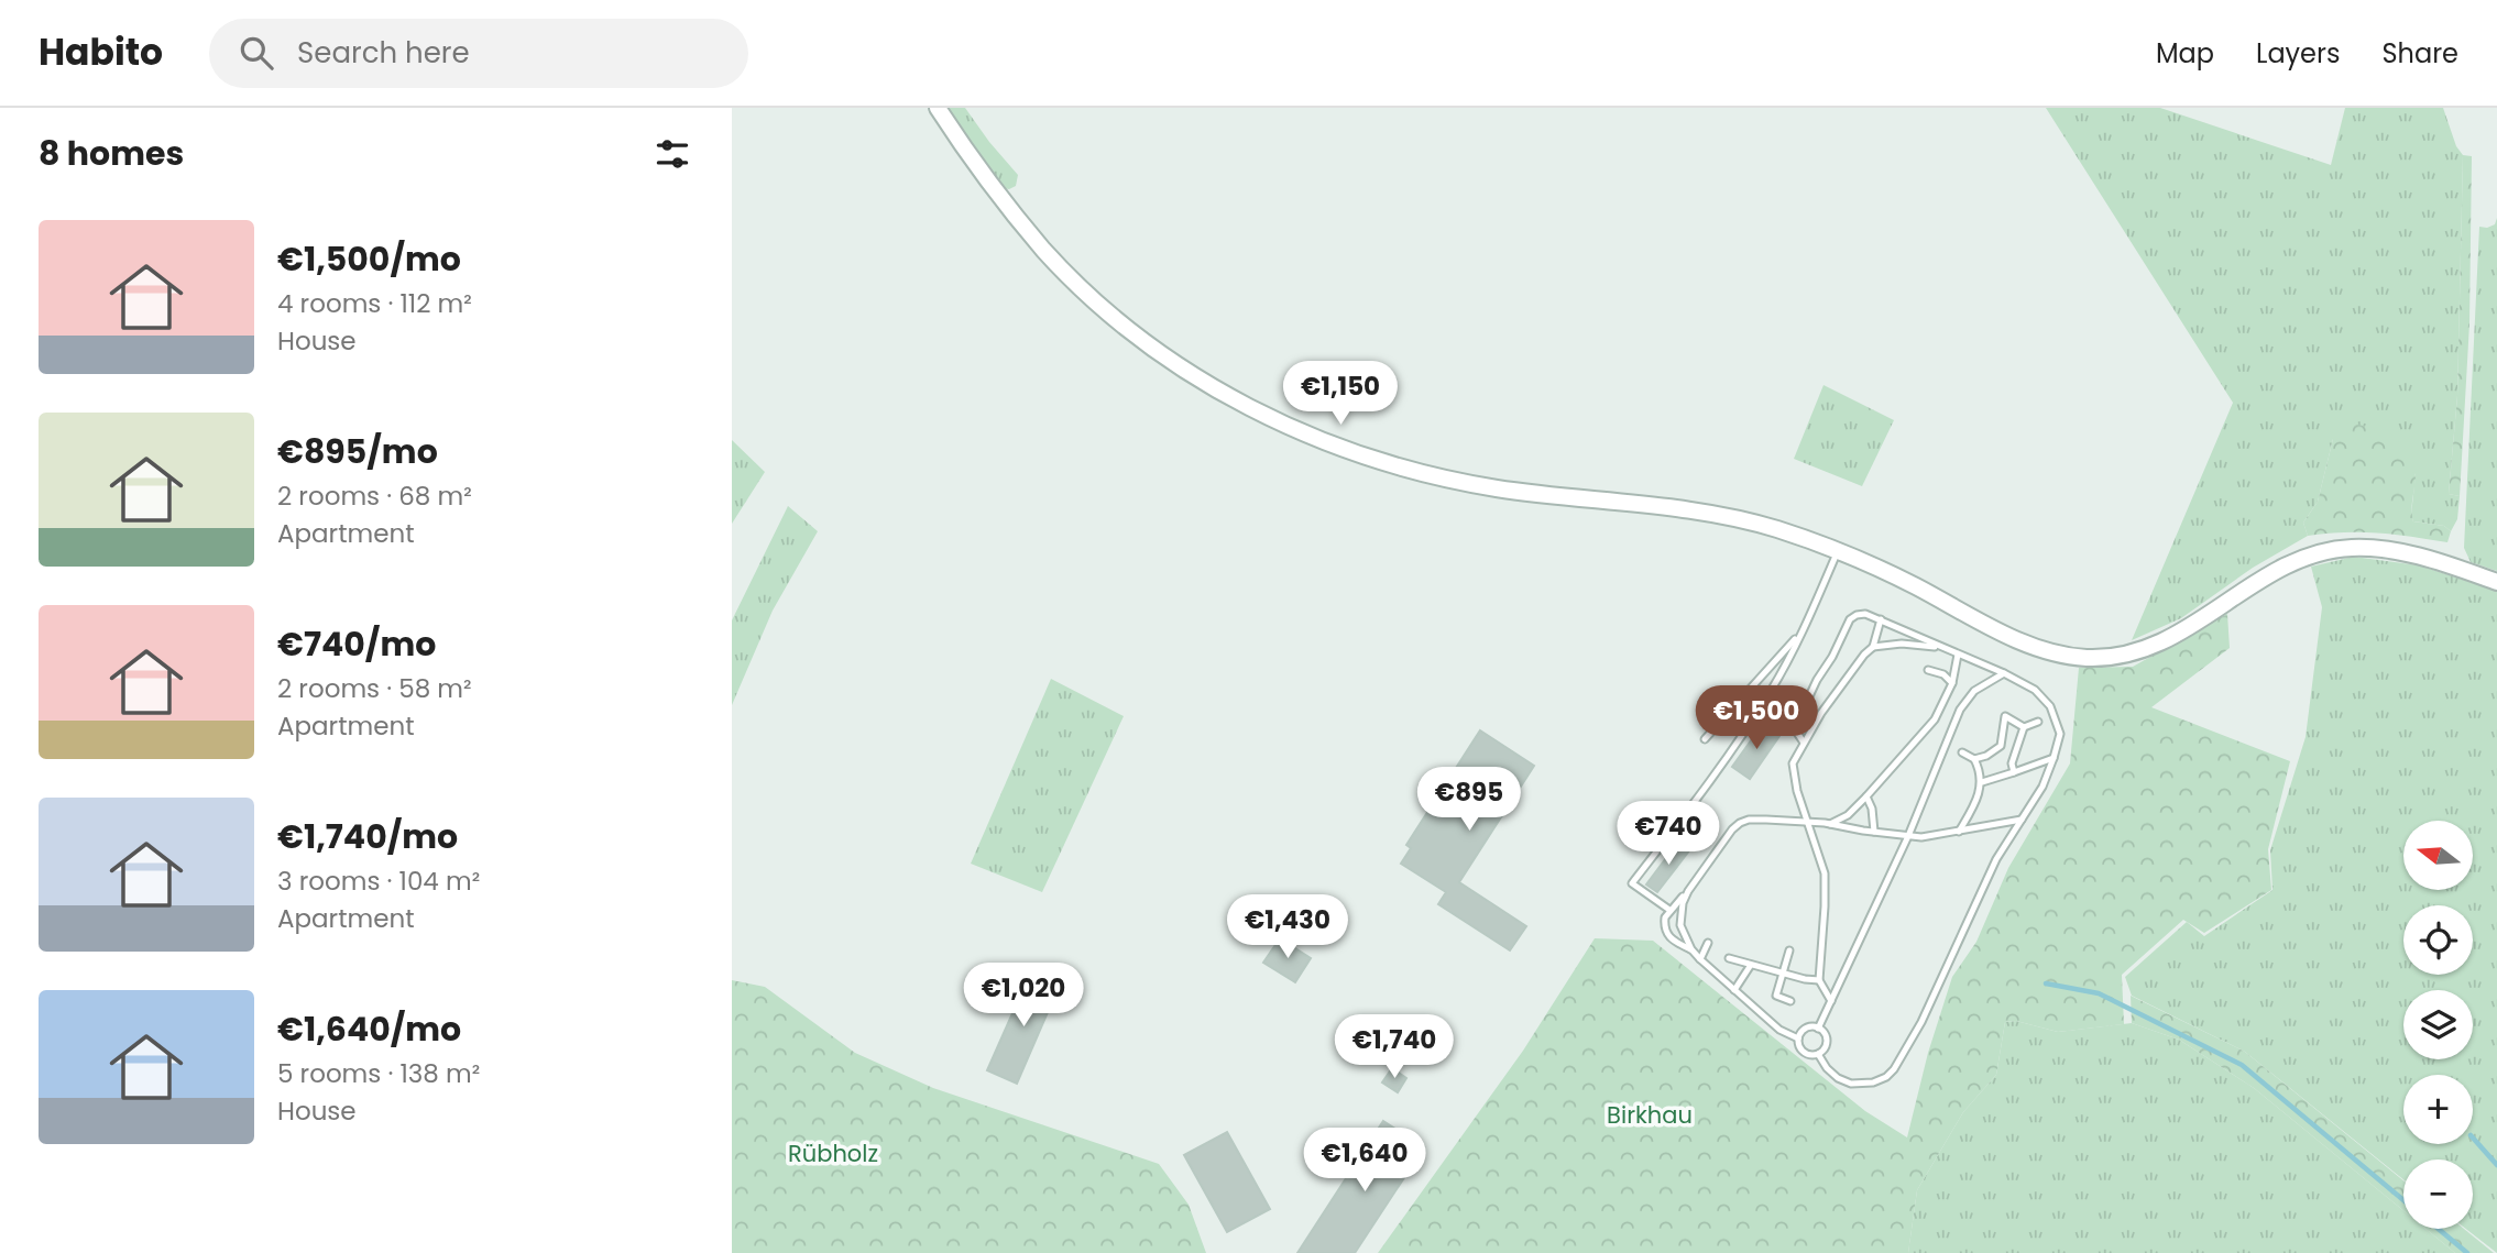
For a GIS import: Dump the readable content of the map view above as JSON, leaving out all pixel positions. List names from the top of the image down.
{
  "parks": ["Birkhau", "Rübholz"],
  "north": "left",
  "page": {
    "header": "Habito",
    "search": "Search here",
    "nav": ["Map", "Layers", "Share"],
    "heading": "8 homes",
    "list": [
      {
        "name": "€1,500/mo",
        "note": "4 rooms · 112 m² · House"
      },
      {
        "name": "€895/mo",
        "note": "2 rooms · 68 m² · Apartment"
      },
      {
        "name": "€740/mo",
        "note": "2 rooms · 58 m² · Apartment"
      },
      {
        "name": "€1,740/mo",
        "note": "3 rooms · 104 m² · Apartment"
      },
      {
        "name": "€1,640/mo",
        "note": "5 rooms · 138 m² · House"
      }
    ],
    "price": [
      "€1,150",
      "€1,500",
      "€895",
      "€740",
      "€1,430",
      "€1,020",
      "€1,740",
      "€1,640"
    ],
    "map_buttons": ["+", "−"]
  }
}
